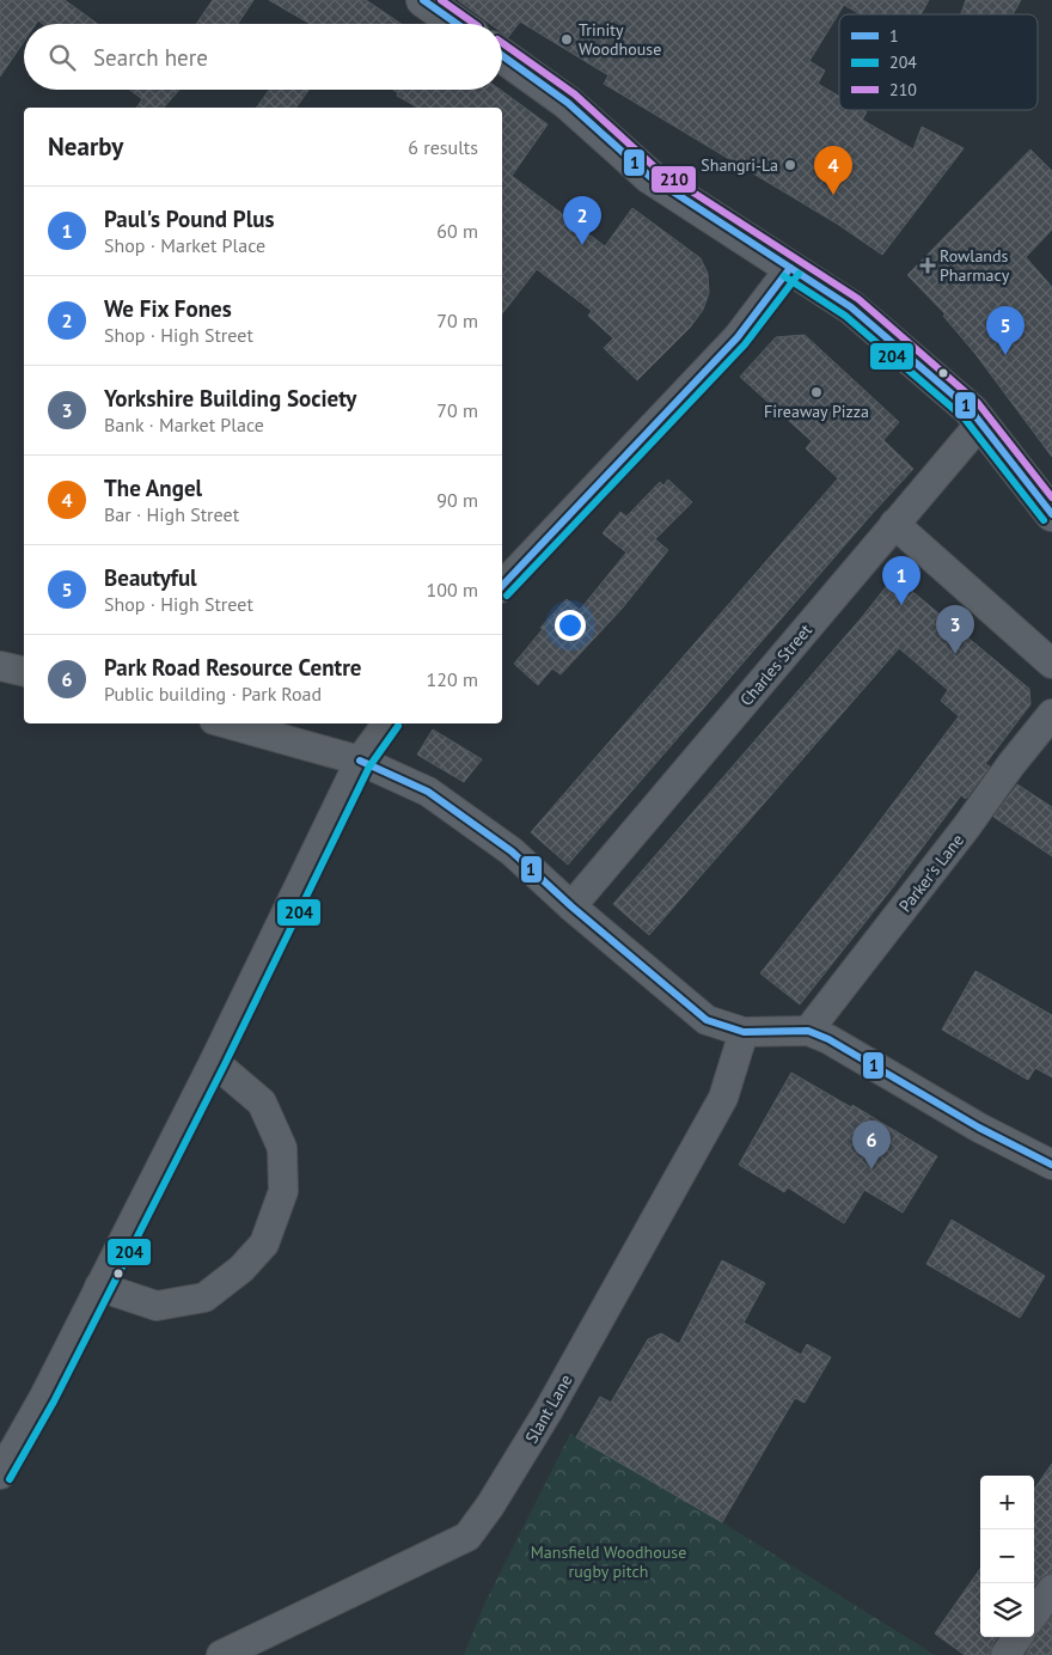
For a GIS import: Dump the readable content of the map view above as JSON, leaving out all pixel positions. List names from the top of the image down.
{
  "streets": {
    "street": ["Charles Street", "Parker's Lane", "Slant Lane"]
  },
  "parks": ["Mansfield Woodhouse rugby pitch"],
  "places": {
    "other": ["Trinity Woodhouse", "Shangri-La", "Fireaway Pizza"],
    "health": ["Rowlands Pharmacy"]
  },
  "lines": ["transit line 1", "transit line 210", "transit line 204"],
  "legend": ["1", "204", "210"],
  "page": {
    "search": "Search here",
    "heading": ["Nearby", "6 results"],
    "pins": [
      "4",
      "2",
      "5",
      "1",
      "3",
      "6"
    ],
    "list": [
      {
        "mark": "1",
        "name": "Paul's Pound Plus",
        "note": "Shop · Market Place",
        "value": "60 m"
      },
      {
        "mark": "2",
        "name": "We Fix Fones",
        "note": "Shop · High Street",
        "value": "70 m"
      },
      {
        "mark": "3",
        "name": "Yorkshire Building Society",
        "note": "Bank · Market Place",
        "value": "70 m"
      },
      {
        "mark": "4",
        "name": "The Angel",
        "note": "Bar · High Street",
        "value": "90 m"
      },
      {
        "mark": "5",
        "name": "Beautyful",
        "note": "Shop · High Street",
        "value": "100 m"
      },
      {
        "mark": "6",
        "name": "Park Road Resource Centre",
        "note": "Public building · Park Road",
        "value": "120 m"
      }
    ],
    "map_buttons": ["+", "−"]
  }
}
